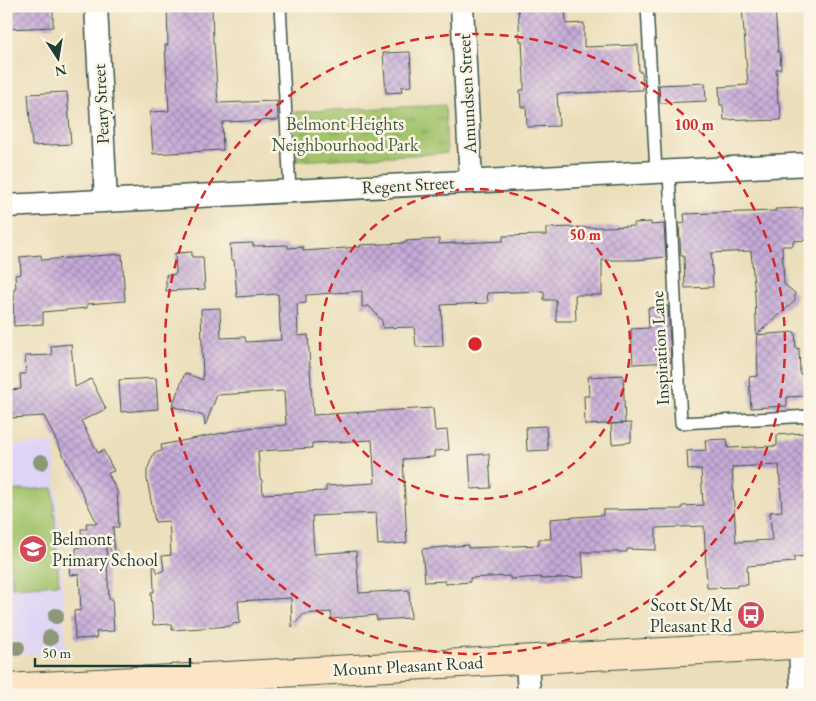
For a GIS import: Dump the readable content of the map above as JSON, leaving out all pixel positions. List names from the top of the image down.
{
  "streets": {
    "street": [
      "Amundsen Street",
      "Peary Street",
      "Regent Street",
      "Mount Pleasant Road"
    ],
    "lane": ["Inspiration Lane"]
  },
  "crossings": [
    ["Amundsen Street", "Regent Street"],
    ["Peary Street", "Regent Street"],
    ["Regent Street", "Inspiration Lane"]
  ],
  "parks": ["Belmont Heights Neighbourhood Park"],
  "places": {
    "school or university": ["Belmont Primary School"],
    "bus stop": ["Scott St/Mt Pleasant Rd"]
  },
  "scale_bar": "50 m",
  "north": "bottom",
  "rings": ["100 m", "50 m"]
}
